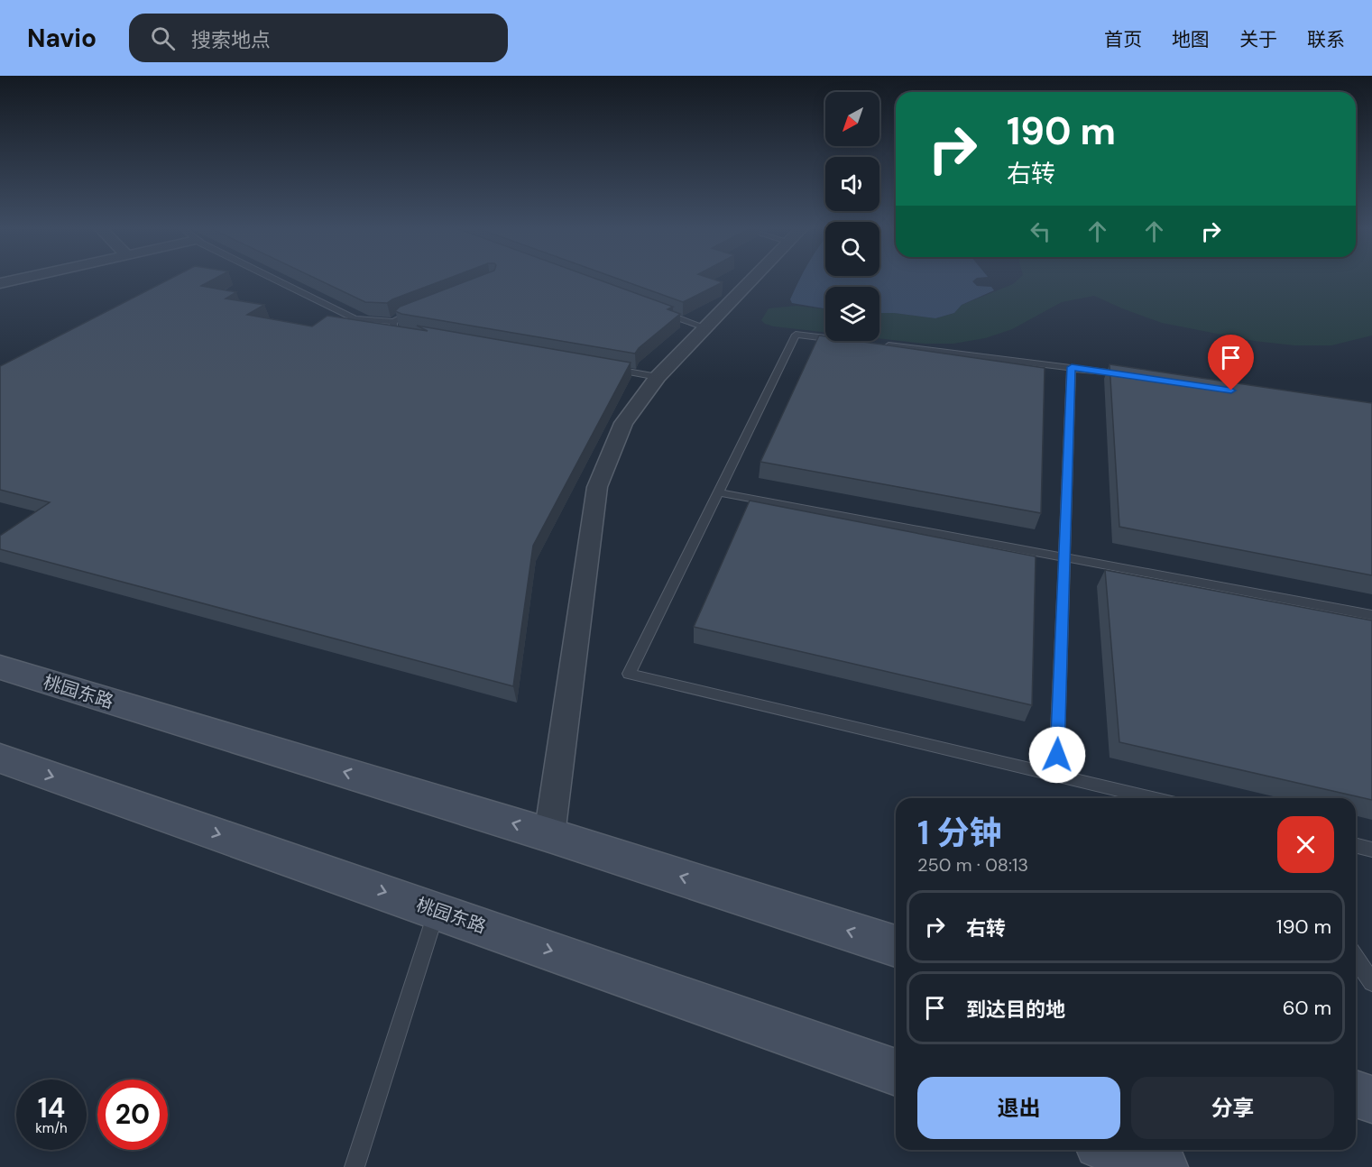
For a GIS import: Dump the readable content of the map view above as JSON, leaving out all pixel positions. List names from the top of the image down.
{
  "streets": {
    "main road": ["桃园东路"]
  },
  "north": "bottom left",
  "page": {
    "header": "Navio",
    "search": "搜索地点",
    "nav": [
      "首页",
      "地图",
      "关于",
      "联系"
    ],
    "turn": ["190 m", "右转"],
    "heading": ["1 分钟", "250 m · 08:13"],
    "list": [
      {
        "name": "右转",
        "value": "190 m"
      },
      {
        "name": "到达目的地",
        "value": "60 m"
      }
    ],
    "buttons": ["退出", "分享"],
    "speed": "14 km/h",
    "limit": "20"
  }
}
